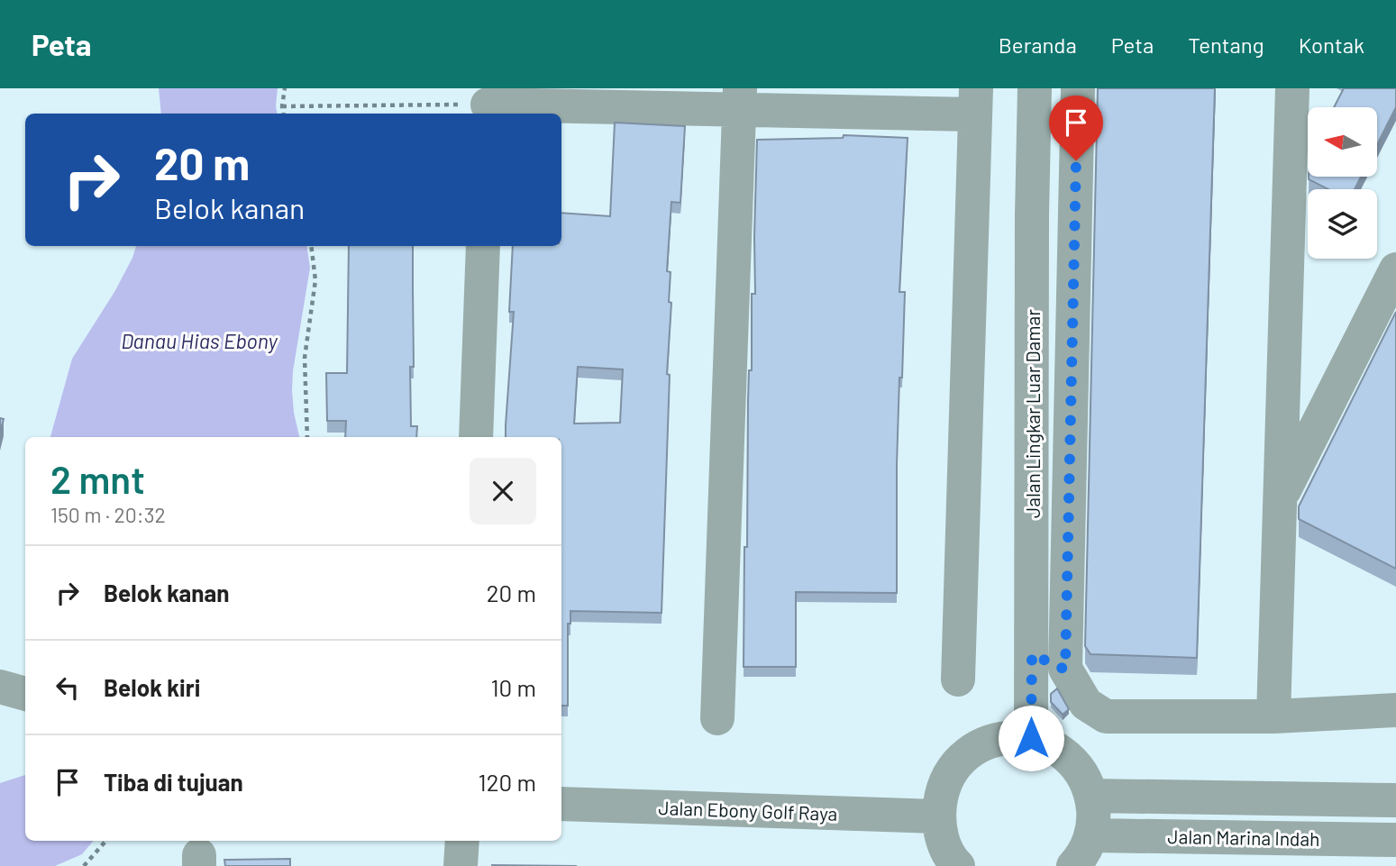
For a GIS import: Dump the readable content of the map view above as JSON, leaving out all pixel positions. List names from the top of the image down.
{
  "streets": {
    "street": ["Jalan Lingkar Luar Damar", "Jalan Ebony Golf Raya", "Jalan Marina Indah"]
  },
  "water": ["Danau Hias Ebony"],
  "north": "left",
  "page": {
    "header": "Peta",
    "nav": [
      "Beranda",
      "Peta",
      "Tentang",
      "Kontak"
    ],
    "turn": ["20 m", "Belok kanan"],
    "heading": ["2 mnt", "150 m · 20:32"],
    "list": [
      {
        "name": "Belok kanan",
        "value": "20 m"
      },
      {
        "name": "Belok kiri",
        "value": "10 m"
      },
      {
        "name": "Tiba di tujuan",
        "value": "120 m"
      }
    ]
  }
}
